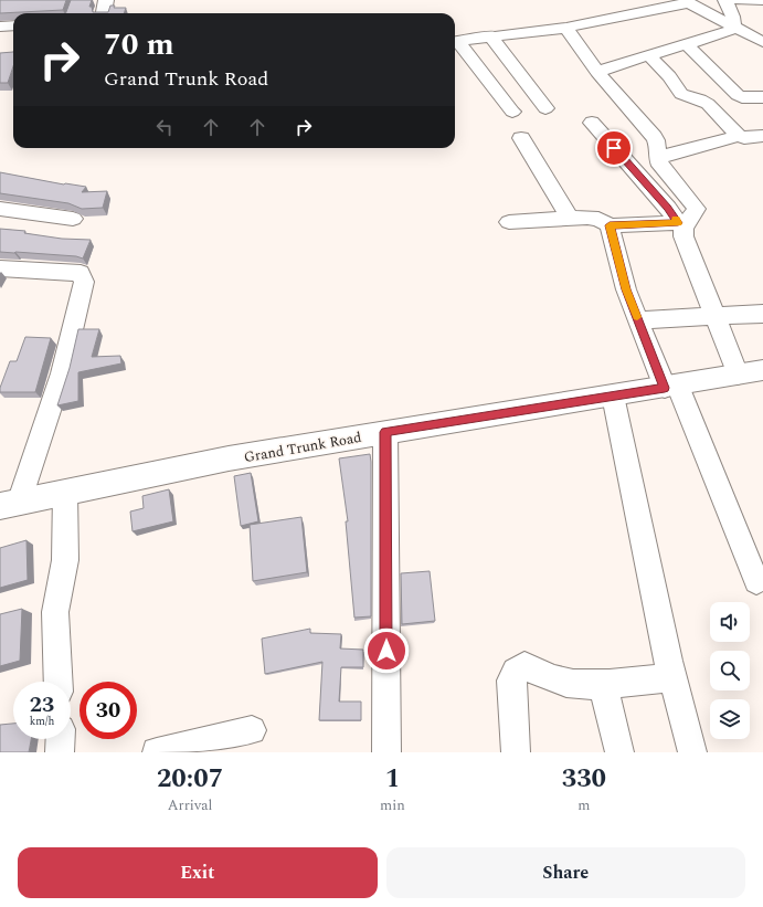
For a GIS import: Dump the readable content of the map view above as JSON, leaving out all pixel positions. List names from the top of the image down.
{
  "streets": {
    "main road": ["Grand Trunk Road"]
  },
  "page": {
    "turn": ["70 m", "Grand Trunk Road"],
    "speed": "23 km/h",
    "limit": "30",
    "eta": [
      "20:07",
      "Arrival",
      "1",
      "min",
      "330",
      "m"
    ],
    "buttons": ["Exit", "Share"]
  }
}
